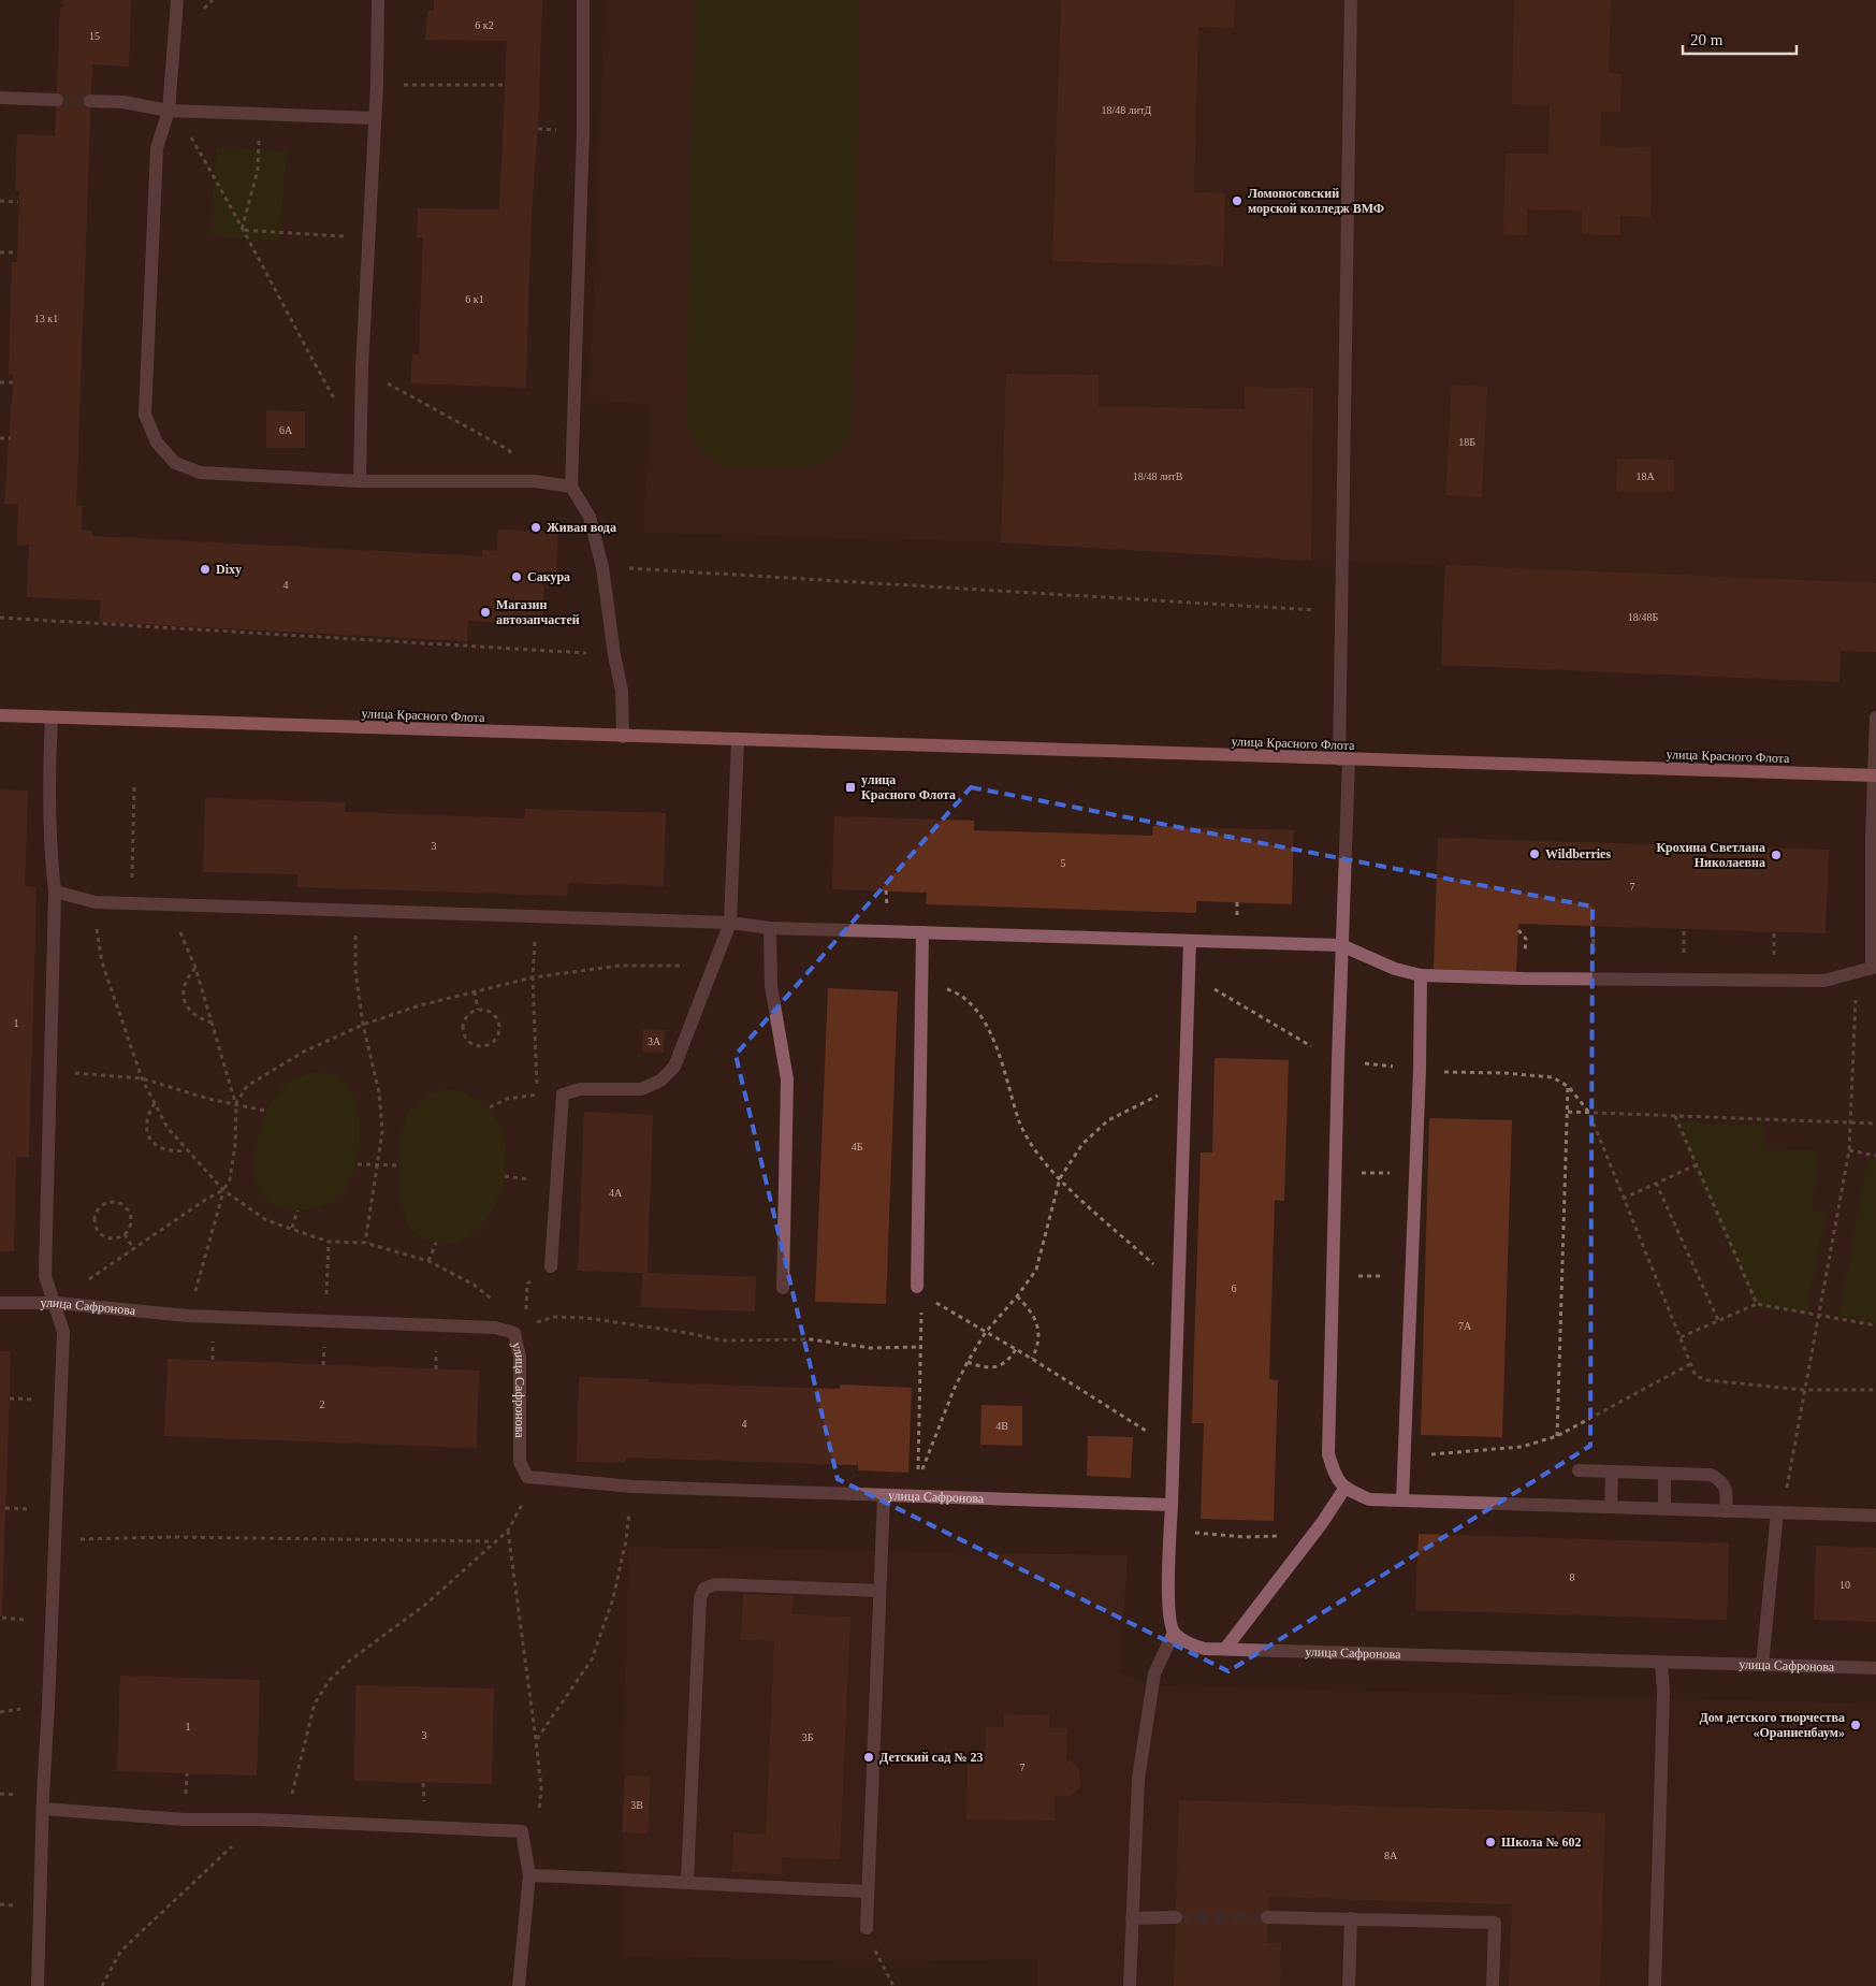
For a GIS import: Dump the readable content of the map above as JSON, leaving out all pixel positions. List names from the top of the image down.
{
  "streets": {
    "main road": ["улица Красного Флота"],
    "lane": ["улица Сафронова"]
  },
  "places": {
    "other": [
      "Ломоносовский морской колледж ВМФ",
      "Живая вода",
      "Dixy",
      "Сакура",
      "Магазин автозапчастей",
      "Wildberries",
      "Крохина Светлана Николаевна",
      "Дом детского творчества «Ораниенбаум»",
      "Детский сад № 23",
      "Школа № 602"
    ],
    "transit": ["улица Красного Флота"]
  },
  "house_numbers": [
    "6 к2",
    "15",
    "18/48 литД",
    "6 к1",
    "13 к1",
    "6А",
    "18Б",
    "18/48 литВ",
    "18А",
    "4",
    "18/48Б",
    "3",
    "5",
    "7",
    "1",
    "3А",
    "4Б",
    "4А",
    "6",
    "7А",
    "2",
    "4",
    "4В",
    "8",
    "10",
    "1",
    "3",
    "3Б",
    "7",
    "3В",
    "8А"
  ],
  "scale_bar": "20 m"
}
